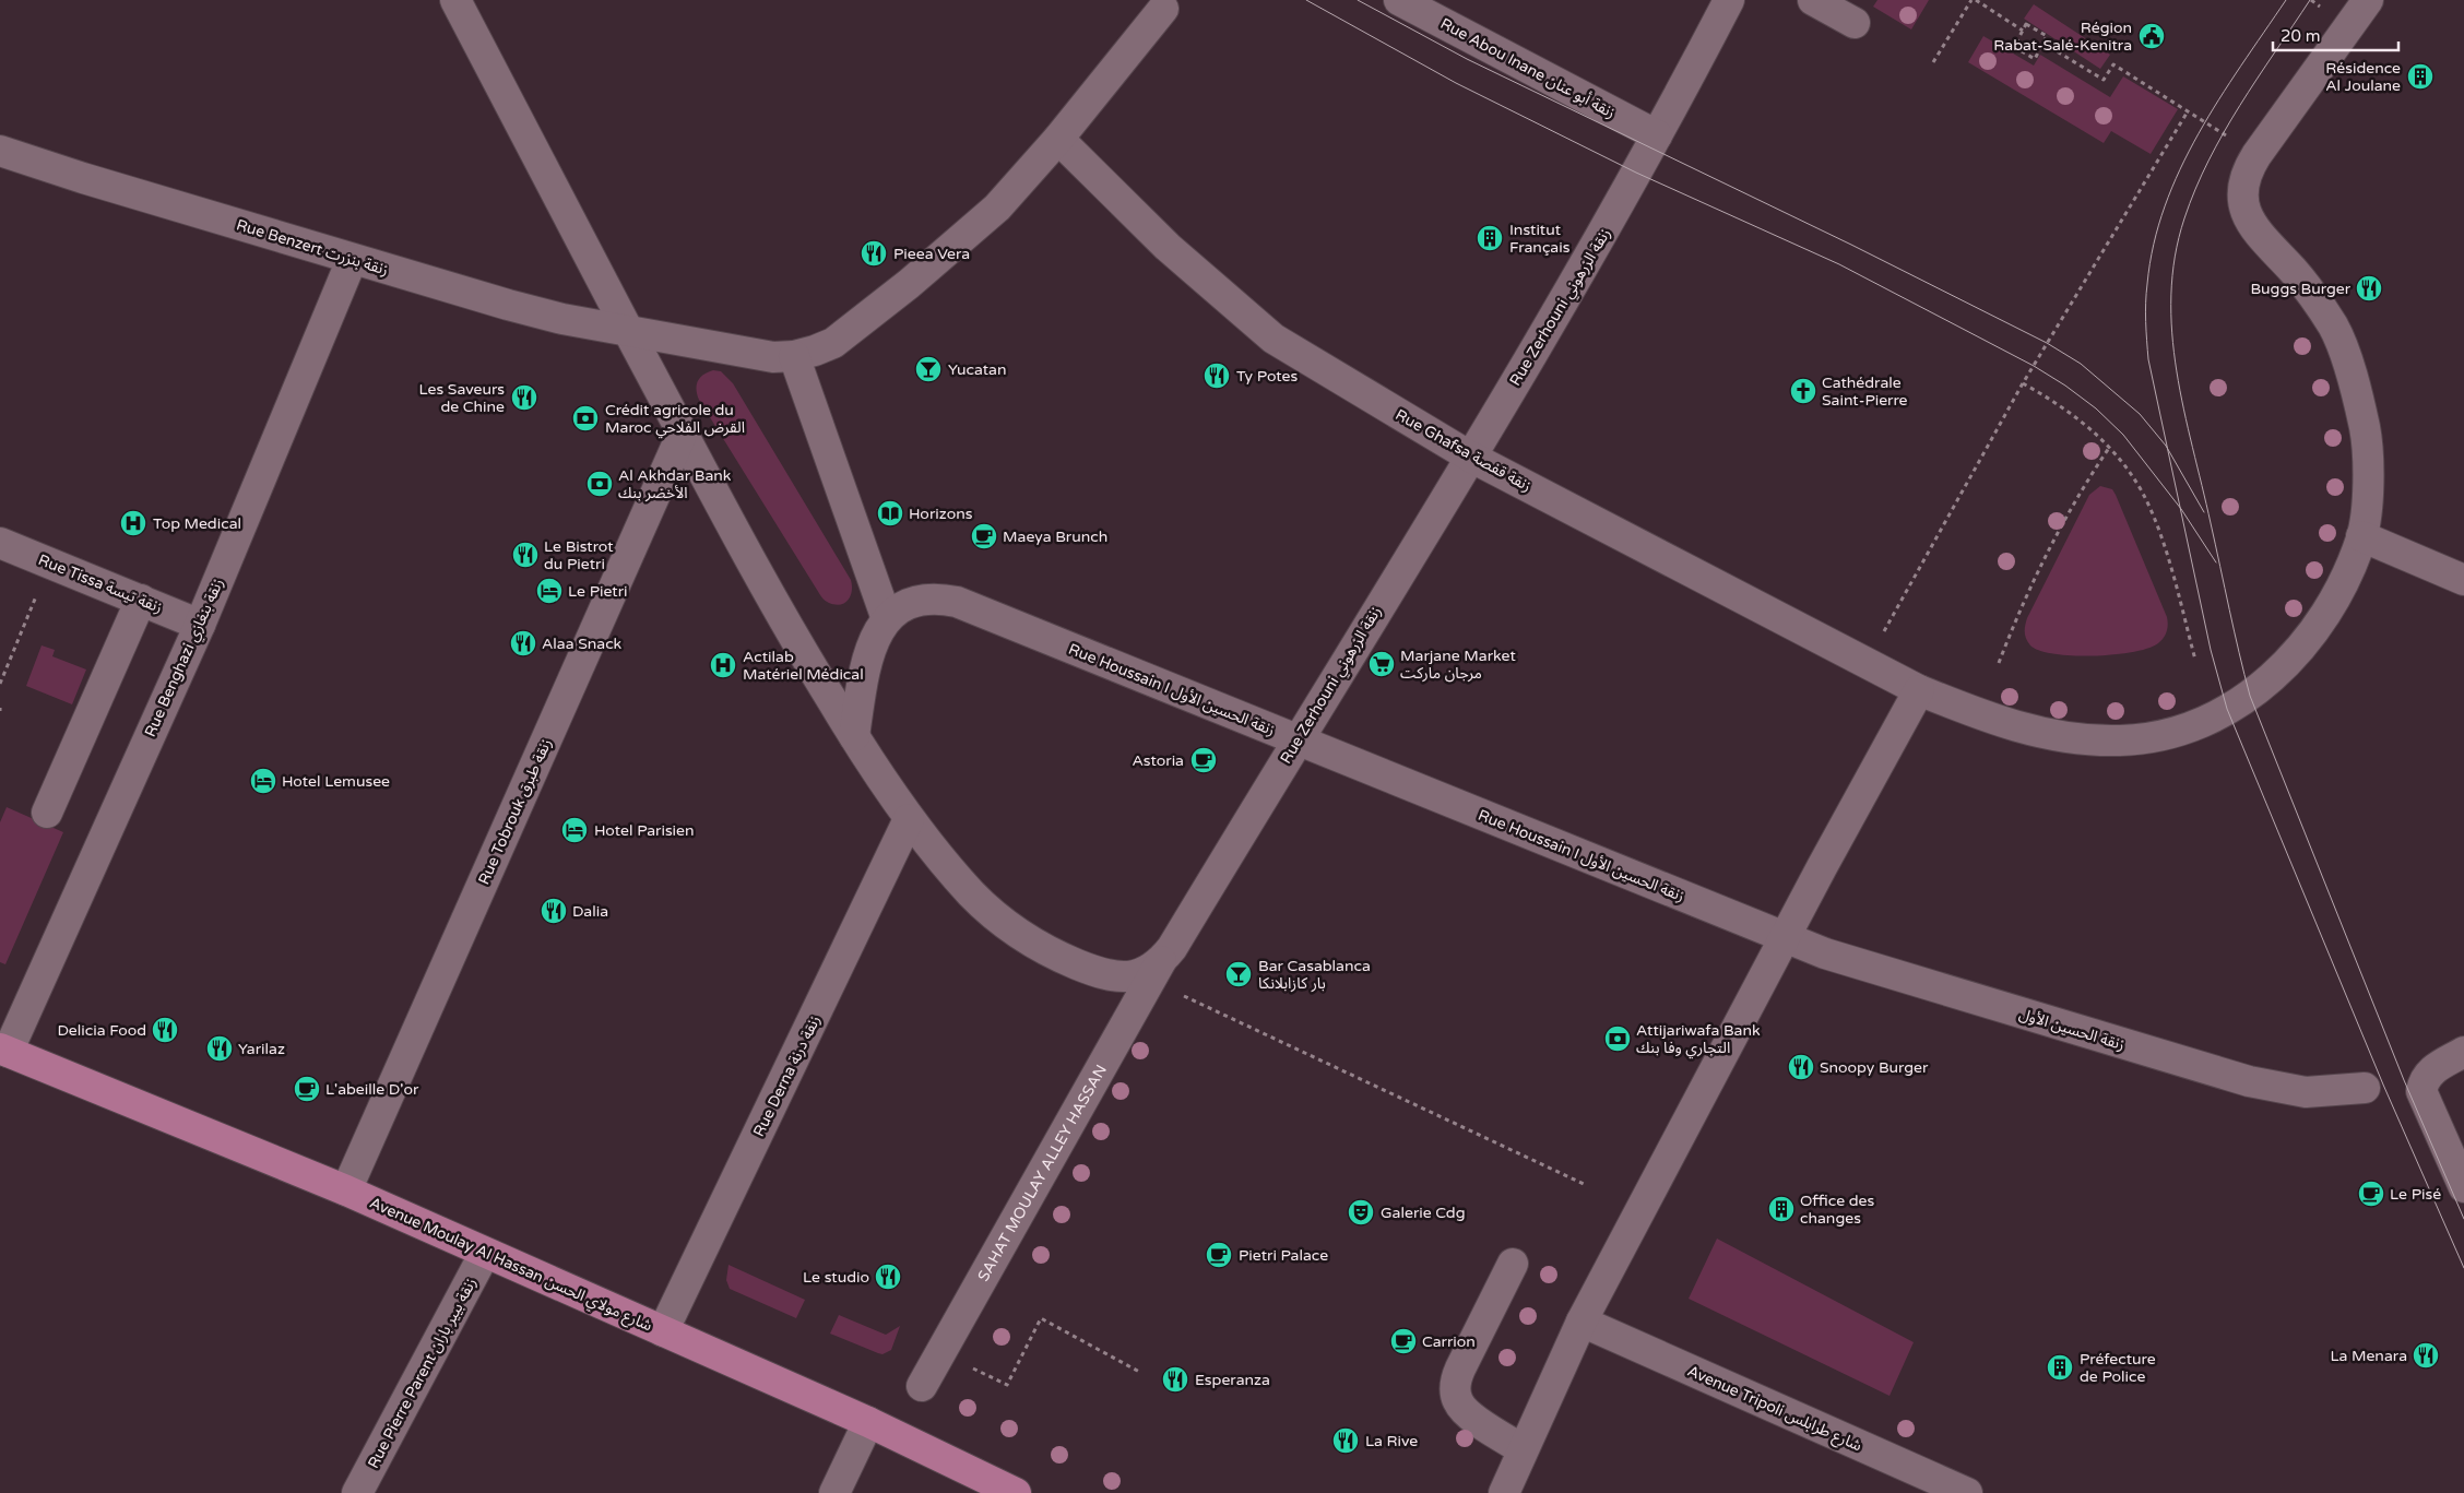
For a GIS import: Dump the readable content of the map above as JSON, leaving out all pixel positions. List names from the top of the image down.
{
  "streets": {
    "main road": ["Avenue Moulay Al Hassan شارع مولاي الحسن"],
    "street": [
      "Rue Abou Inane زنقة أبو عنان",
      "Rue Benzert زنقة بنزرت",
      "Rue Zerhouni زنقة الزرهوني",
      "Rue Ghafsa زنقة قفصة",
      "Rue Tissa زنقة تيسة",
      "Rue Benghazi زنقة بنغازي",
      "Rue Houssain I زنقة الحسين الأول",
      "Rue Tobrouk زنقة طبرق",
      "زنقة الحسين الأول",
      "Rue Derna زنقة درنة",
      "SAHAT MOULAY ALLEY HASSAN",
      "Rue Pierre Parent زنقة بيير باران",
      "Avenue Tripoli شارع طرابلس"
    ]
  },
  "crossings": [
    ["Rue Abou Inane زنقة أبو عنان", "Rue Zerhouni زنقة الزرهوني"],
    ["Rue Benzert زنقة بنزرت", "Rue Zerhouni زنقة الزرهوني"],
    ["Rue Benzert زنقة بنزرت", "Rue Ghafsa زنقة قفصة"],
    ["Rue Benzert زنقة بنزرت", "Rue Benghazi زنقة بنغازي"],
    ["Rue Zerhouni زنقة الزرهوني", "Rue Ghafsa زنقة قفصة"],
    ["Rue Zerhouni زنقة الزرهوني", "Rue Houssain I زنقة الحسين الأول"],
    ["Rue Zerhouni زنقة الزرهوني", "Rue Tobrouk زنقة طبرق"],
    ["Rue Zerhouni زنقة الزرهوني", "Rue Derna زنقة درنة"],
    ["Rue Zerhouni زنقة الزرهوني", "SAHAT MOULAY ALLEY HASSAN"],
    ["Rue Tissa زنقة تيسة", "Rue Benghazi زنقة بنغازي"],
    ["Rue Benghazi زنقة بنغازي", "Avenue Moulay Al Hassan شارع مولاي الحسن"],
    ["Rue Houssain I زنقة الحسين الأول", "زنقة الحسين الأول"],
    ["Rue Tobrouk زنقة طبرق", "Avenue Moulay Al Hassan شارع مولاي الحسن"],
    ["Rue Derna زنقة درنة", "Avenue Moulay Al Hassan شارع مولاي الحسن"],
    ["Avenue Moulay Al Hassan شارع مولاي الحسن", "Rue Pierre Parent زنقة بيير باران"]
  ],
  "places": {
    "public building": ["Région Rabat-Salé-Kenitra"],
    "building": [
      "Résidence Al Joulane",
      "Institut Français",
      "Office des changes",
      "Préfecture de Police"
    ],
    "restaurant": [
      "Pieea Vera",
      "Buggs Burger",
      "Ty Potes",
      "Les Saveurs de Chine",
      "Le Bistrot du Pietri",
      "Alaa Snack",
      "Dalia",
      "Delicia Food",
      "Yarilaz",
      "Snoopy Burger",
      "Le studio",
      "La Menara",
      "Esperanza",
      "La Rive"
    ],
    "bar": ["Yucatan", "Bar Casablanca بار كازابلانكا"],
    "church": ["Cathédrale Saint-Pierre"],
    "bank": ["Crédit agricole du Maroc القرض الفلاحي", "Al Akhdar Bank الأخضر بنك", "Attijariwafa Bank التجاري وفا بنك"],
    "library": ["Horizons"],
    "hospital": ["Top Medical", "Actilab Matériel Médical"],
    "cafe": [
      "Maeya Brunch",
      "Astoria",
      "L'abeille D'or",
      "Le Pisé",
      "Pietri Palace",
      "Carrion"
    ],
    "hotel": ["Le Pietri", "Hotel Lemusee", "Hotel Parisien"],
    "supermarket": ["Marjane Market مرجان ماركت"],
    "theatre": ["Galerie Cdg"]
  },
  "scale_bar": "20 m"
}
